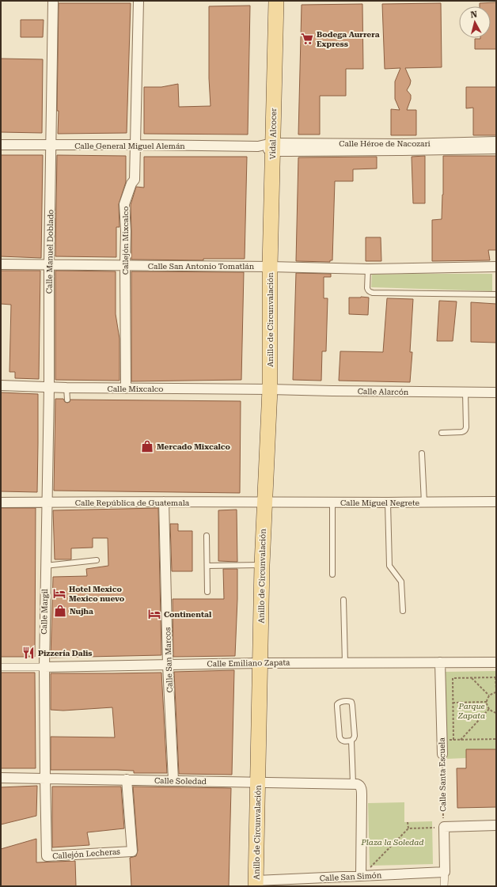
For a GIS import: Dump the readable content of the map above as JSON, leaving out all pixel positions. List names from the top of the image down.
{
  "streets": {
    "main road": ["Vidal Alcocer", "Anillo de Circunvalación"],
    "street": [
      "Calle Héroe de Nacozari",
      "Calle General Miguel Alemán",
      "Callejón Mixcalco",
      "Calle Manuel Doblado",
      "Calle San Antonio Tomatlán",
      "Calle Mixcalco",
      "Calle Alarcón",
      "Calle República de Guatemala",
      "Calle Miguel Negrete",
      "Calle Margil",
      "Calle San Marcos",
      "Calle Emiliano Zapata",
      "Calle Santa Escuela",
      "Calle Soledad",
      "Callejón Lecheras",
      "Calle San Simón"
    ]
  },
  "crossings": [
    ["Vidal Alcocer", "Calle Héroe de Nacozari"],
    ["Vidal Alcocer", "Calle General Miguel Alemán"],
    ["Vidal Alcocer", "Calle San Antonio Tomatlán"],
    ["Vidal Alcocer", "Anillo de Circunvalación"],
    ["Calle Héroe de Nacozari", "Calle General Miguel Alemán"],
    ["Calle General Miguel Alemán", "Callejón Mixcalco"],
    ["Calle General Miguel Alemán", "Calle Manuel Doblado"],
    ["Callejón Mixcalco", "Calle San Antonio Tomatlán"],
    ["Callejón Mixcalco", "Calle Mixcalco"],
    ["Calle Manuel Doblado", "Calle San Antonio Tomatlán"],
    ["Calle Manuel Doblado", "Calle Mixcalco"],
    ["Calle Manuel Doblado", "Calle República de Guatemala"],
    ["Calle Manuel Doblado", "Calle Margil"],
    ["Calle San Antonio Tomatlán", "Anillo de Circunvalación"],
    ["Anillo de Circunvalación", "Calle Mixcalco"],
    ["Anillo de Circunvalación", "Calle Alarcón"],
    ["Anillo de Circunvalación", "Calle República de Guatemala"],
    ["Anillo de Circunvalación", "Calle Miguel Negrete"],
    ["Anillo de Circunvalación", "Calle Emiliano Zapata"],
    ["Anillo de Circunvalación", "Calle Soledad"],
    ["Anillo de Circunvalación", "Calle San Simón"],
    ["Calle Mixcalco", "Calle Alarcón"],
    ["Calle República de Guatemala", "Calle Miguel Negrete"],
    ["Calle República de Guatemala", "Calle Margil"],
    ["Calle República de Guatemala", "Calle San Marcos"],
    ["Calle Margil", "Calle Emiliano Zapata"],
    ["Calle Margil", "Calle Soledad"],
    ["Calle Margil", "Callejón Lecheras"],
    ["Calle San Marcos", "Calle Emiliano Zapata"],
    ["Calle San Marcos", "Calle Soledad"],
    ["Calle Emiliano Zapata", "Calle Santa Escuela"],
    ["Calle Soledad", "Callejón Lecheras"]
  ],
  "parks": ["Parque Zapata", "Plaza la Soledad"],
  "places": {
    "supermarket": ["Bodega Aurrera Express"],
    "shop": ["Mercado Mixcalco", "Nujha"],
    "hotel": ["Hotel Mexico Mexico nuevo", "Continental"],
    "restaurant": ["Pizzería Dalis"]
  },
  "north": "top"
}
